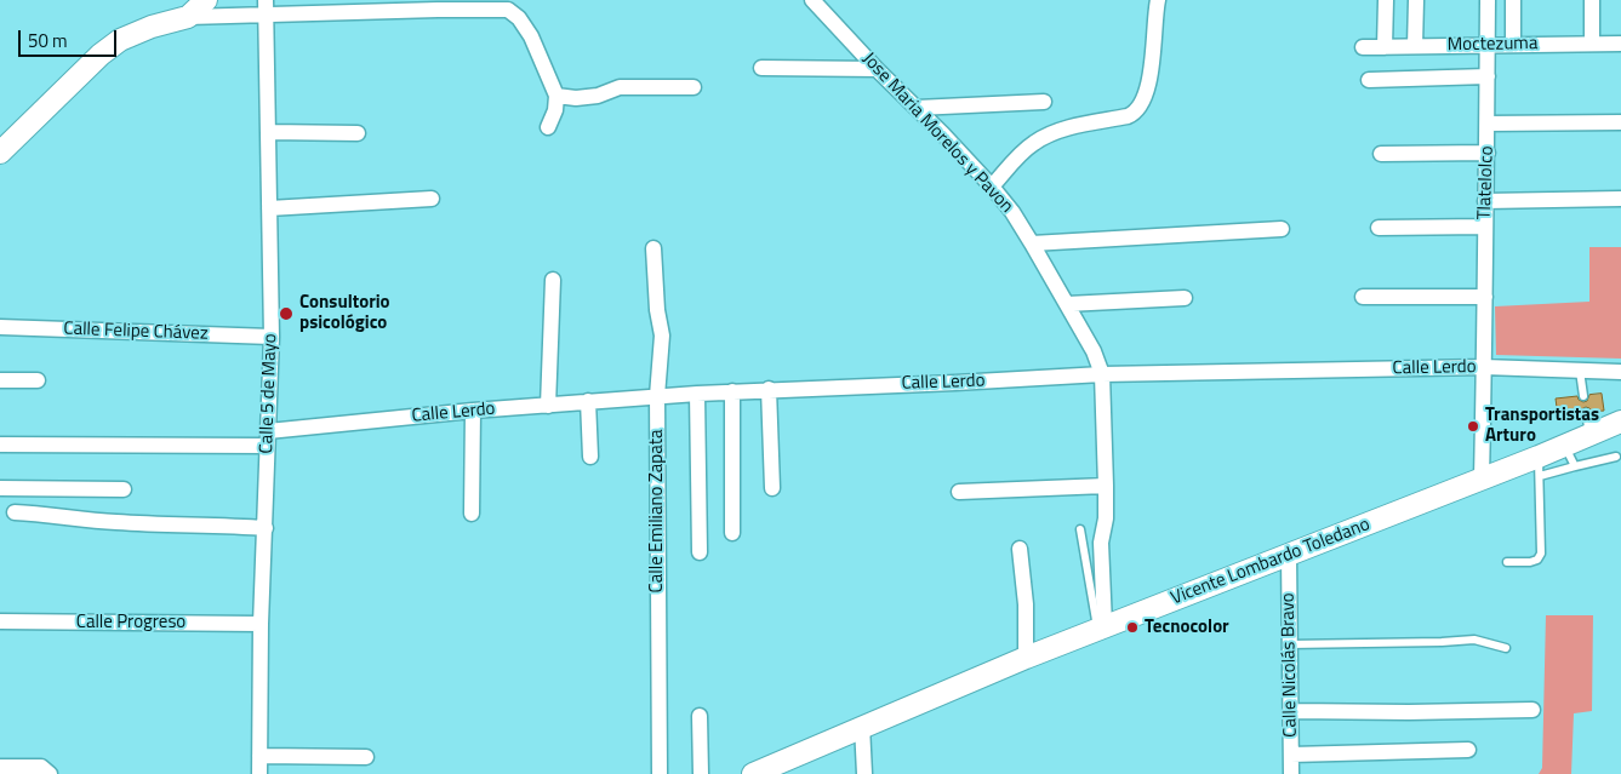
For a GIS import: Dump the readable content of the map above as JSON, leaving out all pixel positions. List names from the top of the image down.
{
  "streets": {
    "main road": ["Vicente Lombardo Toledano"],
    "street": [
      "Moctezuma",
      "Jose Maria Morelos y Pavon",
      "Tlatelolco",
      "Calle Felipe Chávez",
      "Calle Lerdo",
      "Calle 5 de Mayo",
      "Calle Emiliano Zapata",
      "Calle Progreso",
      "Calle Nicolás Bravo"
    ]
  },
  "crossings": [
    ["Moctezuma", "Tlatelolco"],
    ["Jose Maria Morelos y Pavon", "Calle Lerdo"],
    ["Jose Maria Morelos y Pavon", "Vicente Lombardo Toledano"],
    ["Tlatelolco", "Calle Lerdo"],
    ["Tlatelolco", "Vicente Lombardo Toledano"],
    ["Calle Felipe Chávez", "Calle 5 de Mayo"],
    ["Calle Lerdo", "Calle 5 de Mayo"],
    ["Calle Lerdo", "Calle Emiliano Zapata"],
    ["Calle 5 de Mayo", "Calle Progreso"],
    ["Vicente Lombardo Toledano", "Calle Nicolás Bravo"]
  ],
  "places": ["Consultorio psicológico", "Transportistas Arturo", "Tecnocolor"],
  "scale_bar": "50 m"
}
